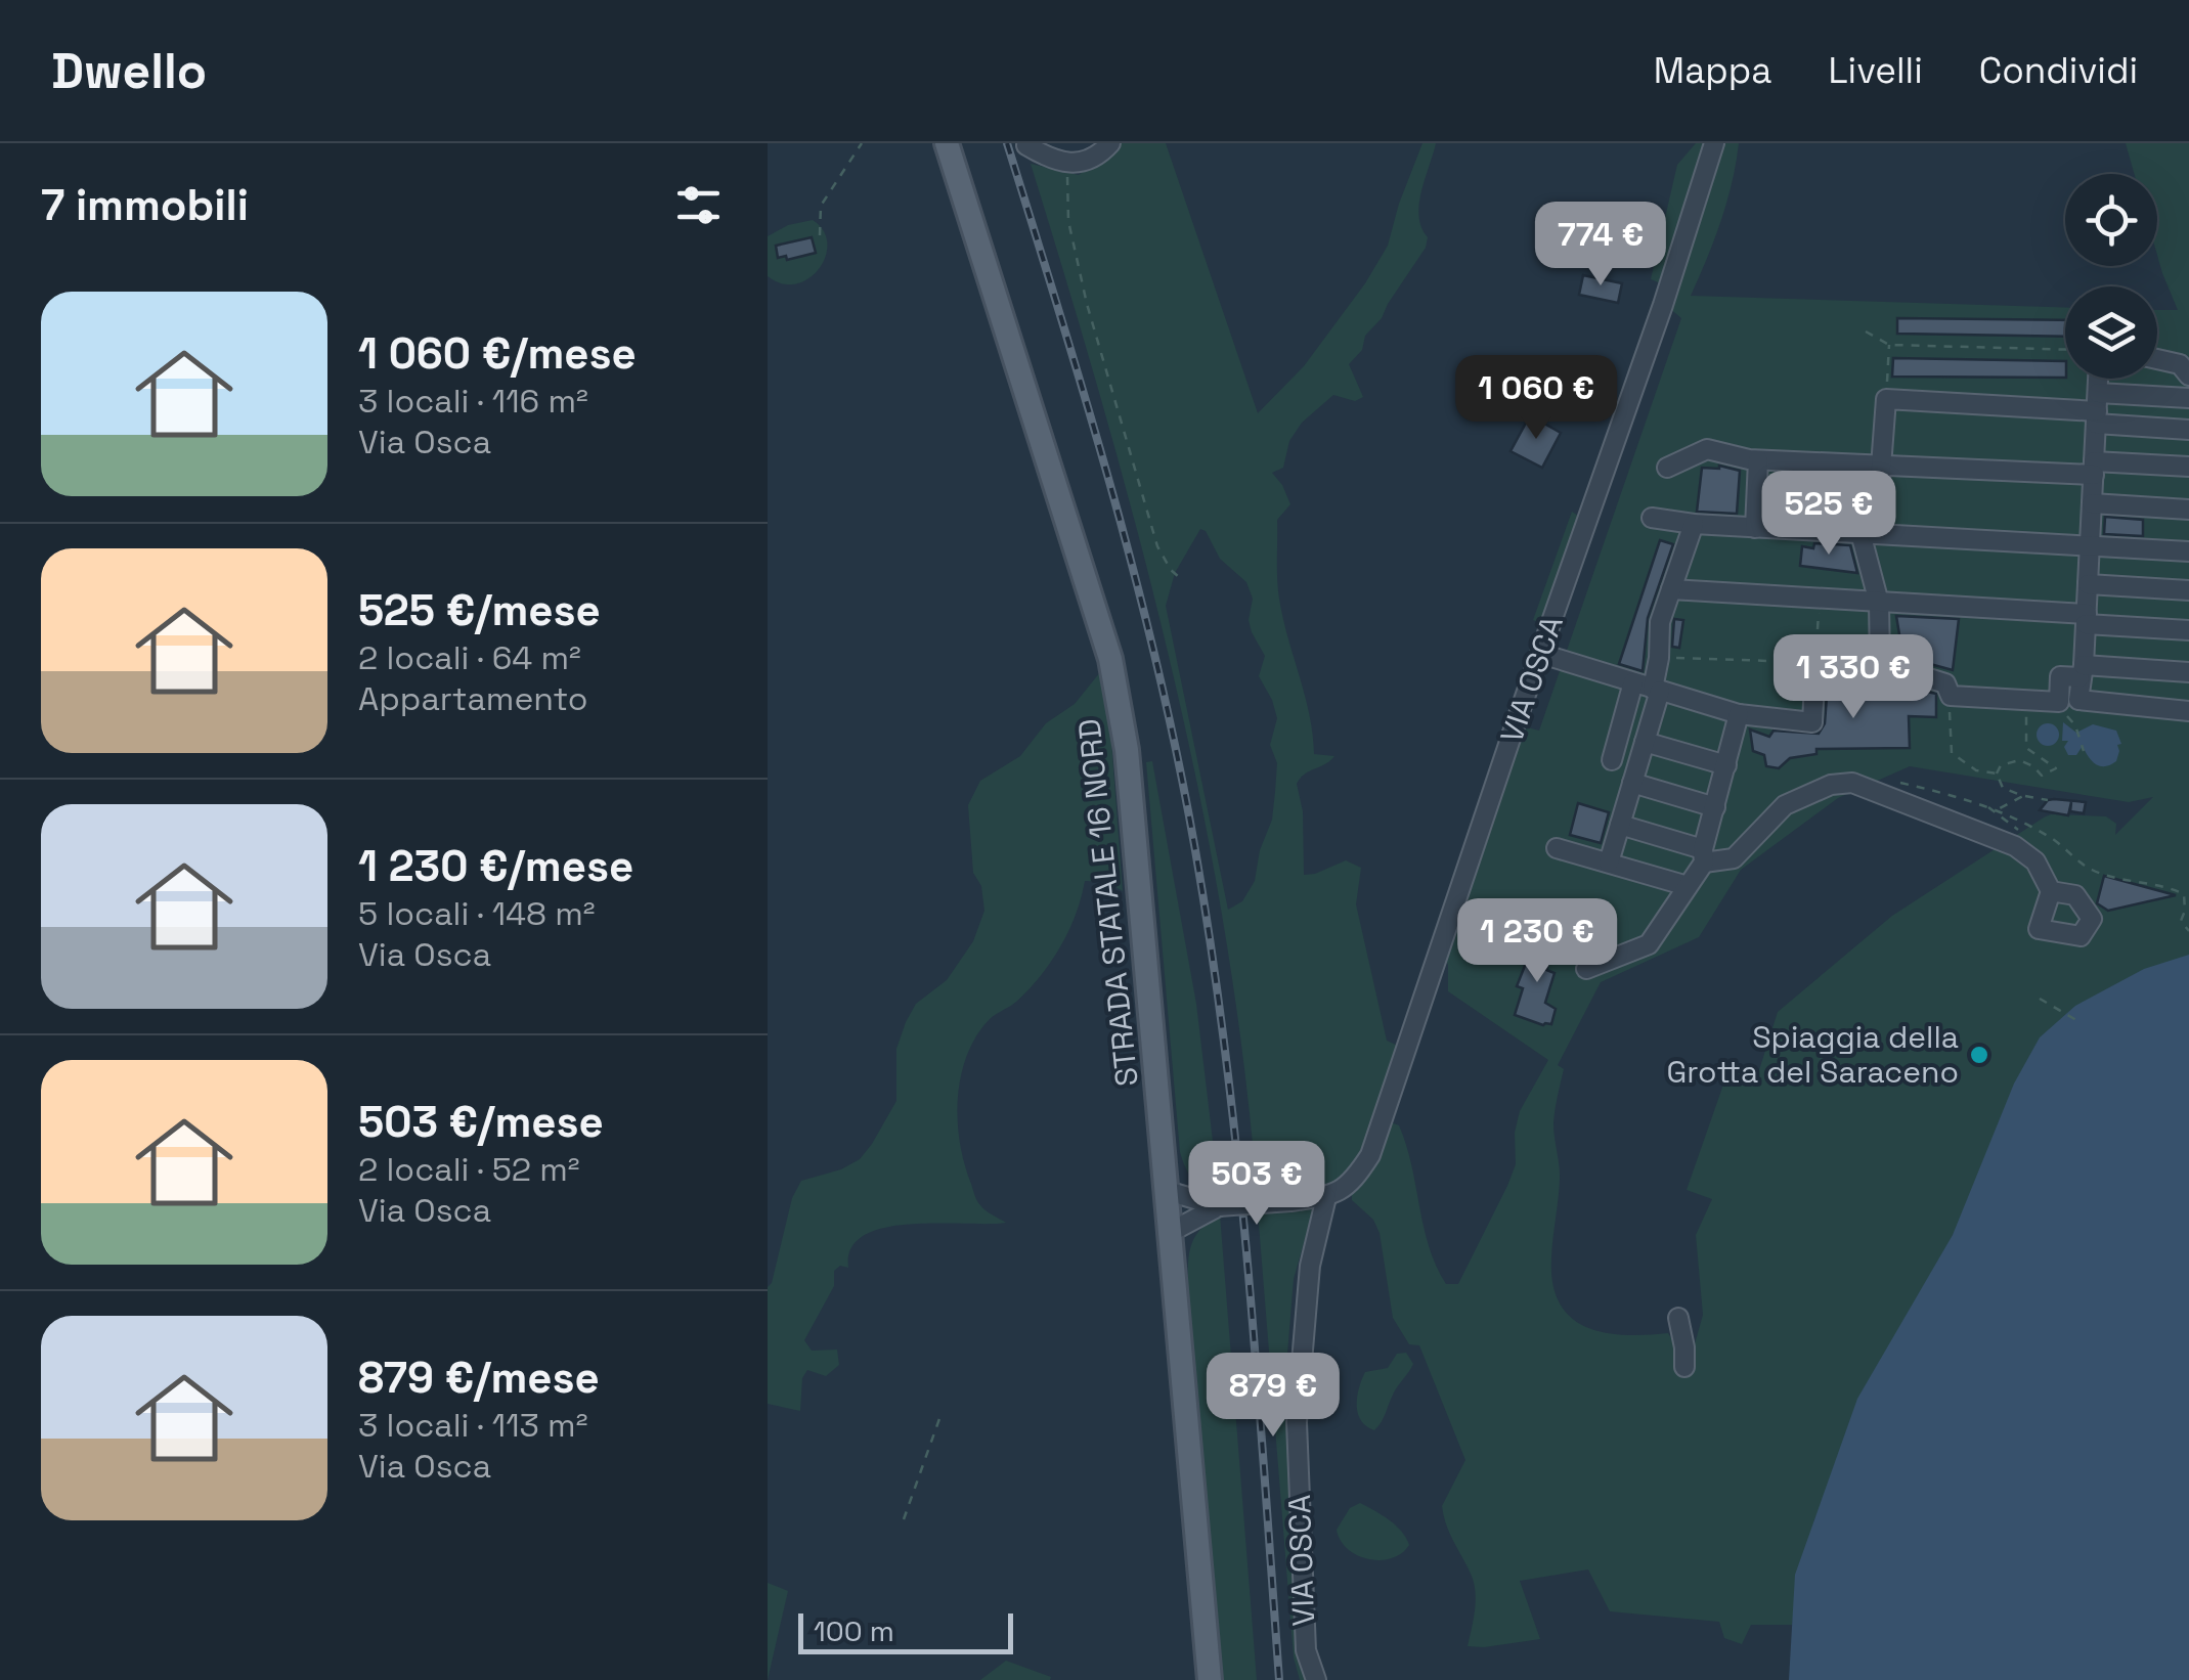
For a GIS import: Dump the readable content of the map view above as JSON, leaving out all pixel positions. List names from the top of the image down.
{
  "streets": {
    "main road": ["STRADA STATALE 16 NORD"],
    "street": ["VIA OSCA"]
  },
  "places": ["Spiaggia della Grotta del Saraceno"],
  "scale_bar": "100 m",
  "page": {
    "header": "Dwello",
    "nav": ["Mappa", "Livelli", "Condividi"],
    "heading": "7 immobili",
    "price": [
      "774 €",
      "1 060 €",
      "525 €",
      "1 330 €",
      "1 230 €",
      "503 €",
      "879 €"
    ],
    "list": [
      {
        "name": "1 060 €/mese",
        "note": "3 locali · 116 m² · Via Osca"
      },
      {
        "name": "525 €/mese",
        "note": "2 locali · 64 m² · Appartamento"
      },
      {
        "name": "1 230 €/mese",
        "note": "5 locali · 148 m² · Via Osca"
      },
      {
        "name": "503 €/mese",
        "note": "2 locali · 52 m² · Via Osca"
      },
      {
        "name": "879 €/mese",
        "note": "3 locali · 113 m² · Via Osca"
      }
    ],
    "scale": "100 m"
  }
}
